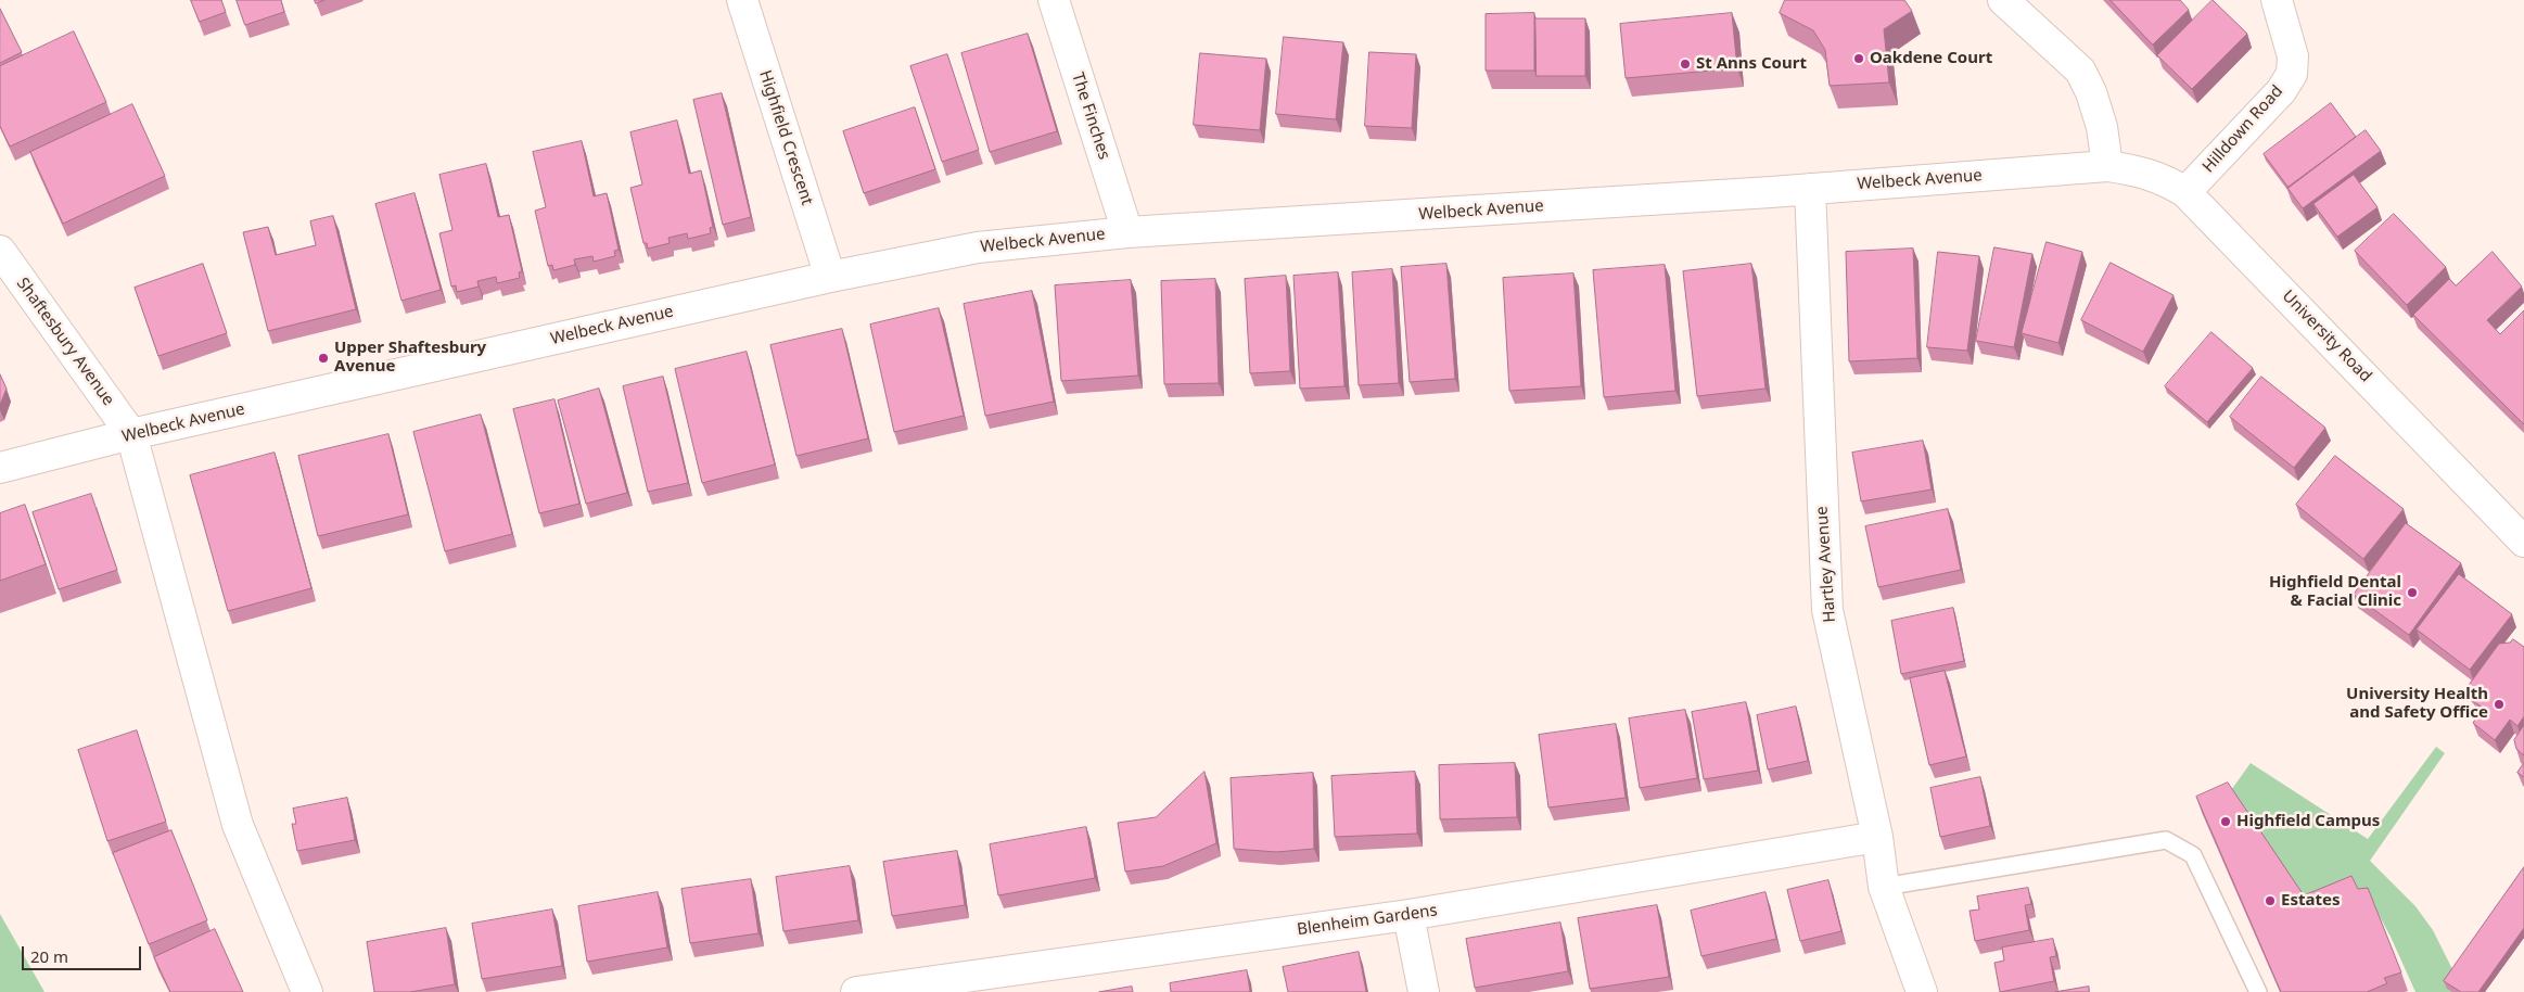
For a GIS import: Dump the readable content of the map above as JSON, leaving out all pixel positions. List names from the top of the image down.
{
  "streets": {
    "street": [
      "The Finches",
      "Hilldown Road",
      "Highfield Crescent",
      "Welbeck Avenue",
      "University Road",
      "Shaftesbury Avenue",
      "Hartley Avenue",
      "Blenheim Gardens"
    ]
  },
  "crossings": [
    ["The Finches", "Welbeck Avenue"],
    ["Hilldown Road", "University Road"],
    ["Highfield Crescent", "Welbeck Avenue"],
    ["Welbeck Avenue", "University Road"],
    ["Welbeck Avenue", "Shaftesbury Avenue"],
    ["Welbeck Avenue", "Hartley Avenue"],
    ["Hartley Avenue", "Blenheim Gardens"]
  ],
  "places": [
    "Oakdene Court",
    "St Anns Court",
    "Upper Shaftesbury Avenue",
    "Highfield Dental & Facial Clinic",
    "University Health and Safety Office",
    "Highfield Campus",
    "Estates"
  ],
  "scale_bar": "20 m"
}
